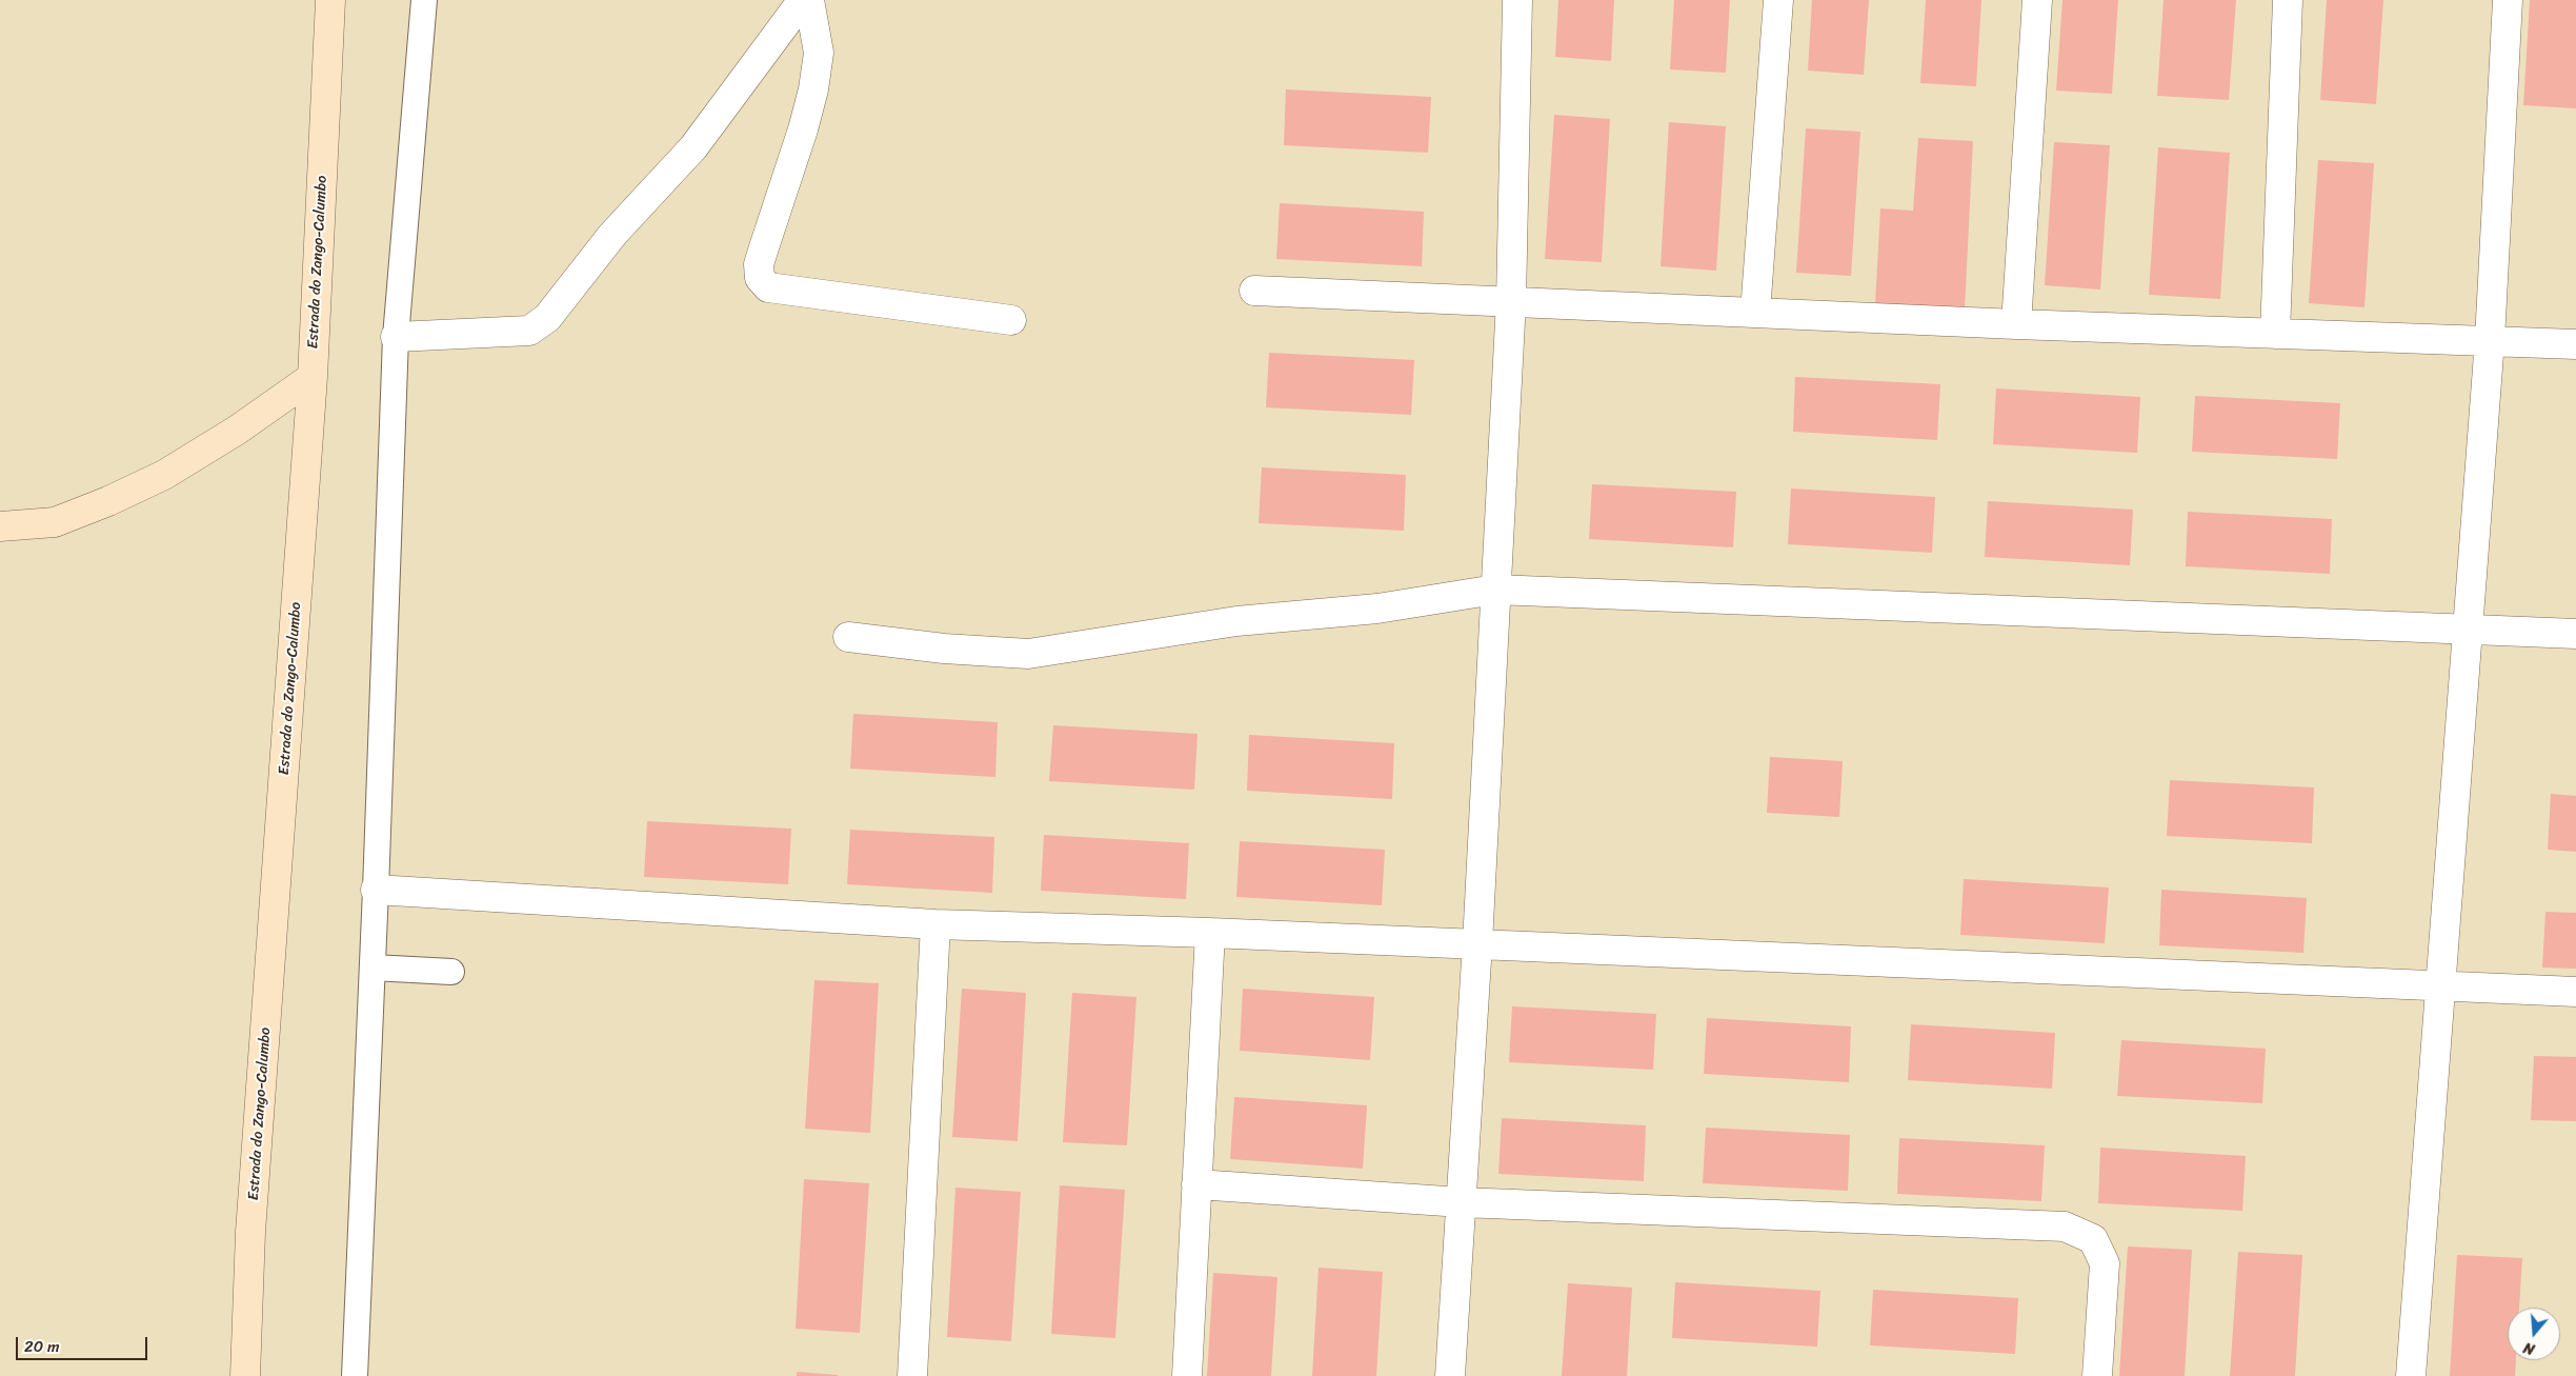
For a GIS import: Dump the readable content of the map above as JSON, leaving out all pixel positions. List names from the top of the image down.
{
  "streets": {
    "main road": ["Estrada do Zango-Calumbo"]
  },
  "scale_bar": "20 m",
  "north": "bottom"
}
